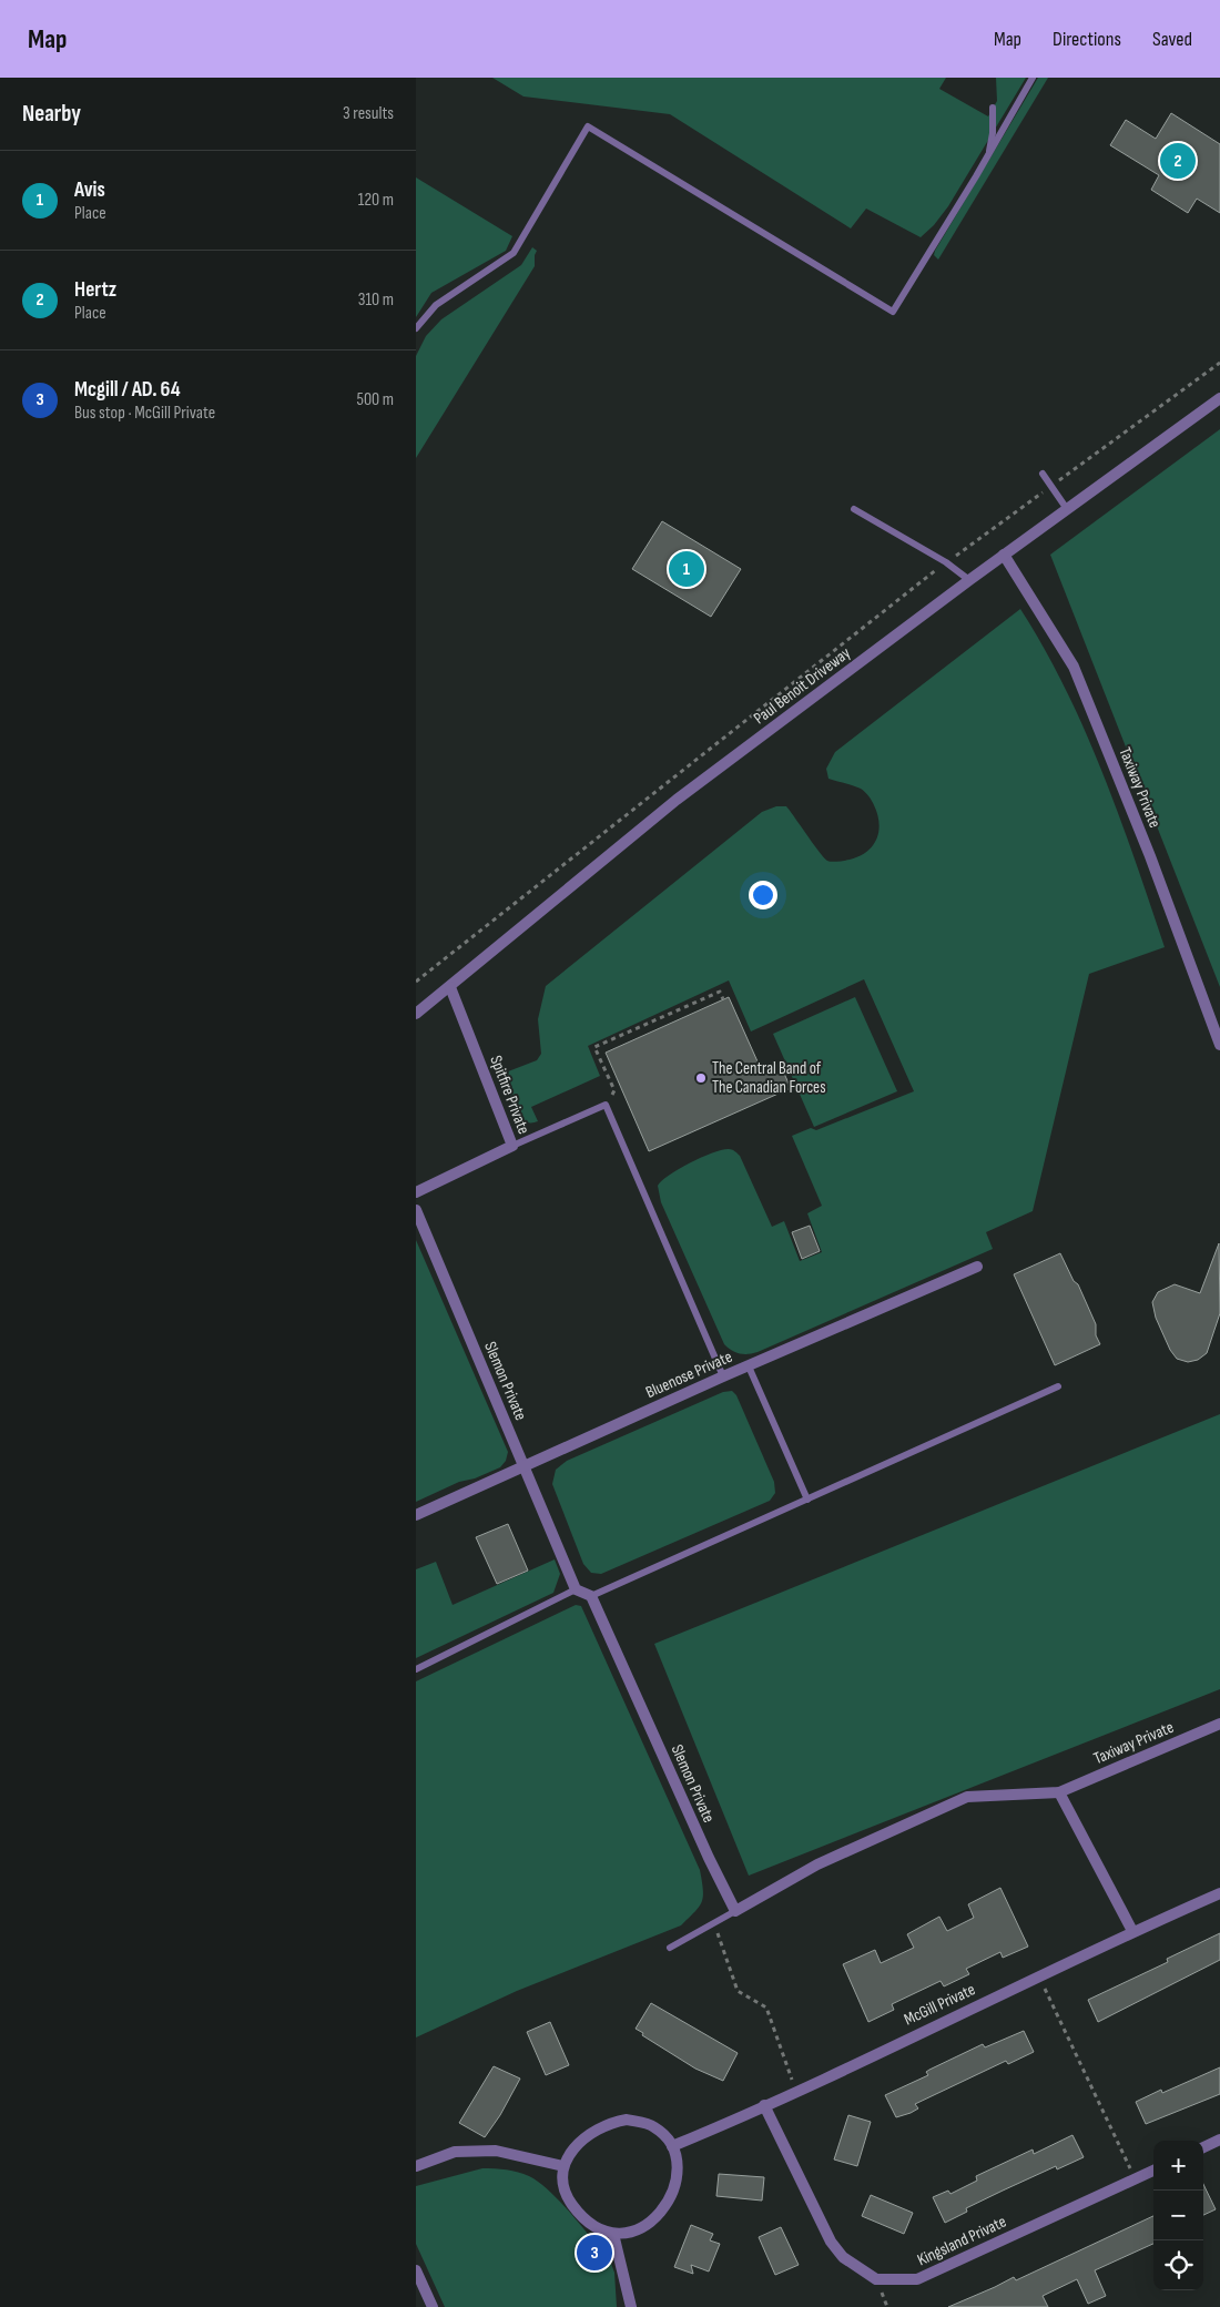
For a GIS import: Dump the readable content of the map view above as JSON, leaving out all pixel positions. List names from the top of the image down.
{
  "streets": {
    "street": [
      "Paul Benoit Driveway",
      "Taxiway Private",
      "Spitfire Private",
      "Bluenose Private",
      "Slemon Private",
      "McGill Private",
      "Kingsland Private"
    ]
  },
  "crossings": [
    ["Paul Benoit Driveway", "Taxiway Private"],
    ["Paul Benoit Driveway", "Spitfire Private"],
    ["Bluenose Private", "Slemon Private"],
    ["McGill Private", "Kingsland Private"]
  ],
  "places": ["The Central Band of The Canadian Forces"],
  "page": {
    "header": "Map",
    "nav": ["Map", "Directions", "Saved"],
    "heading": ["Nearby", "3 results"],
    "pins": ["2", "1", "3"],
    "list": [
      {
        "mark": "1",
        "name": "Avis",
        "note": "Place",
        "value": "120 m"
      },
      {
        "mark": "2",
        "name": "Hertz",
        "note": "Place",
        "value": "310 m"
      },
      {
        "mark": "3",
        "name": "Mcgill / AD. 64",
        "note": "Bus stop · McGill Private",
        "value": "500 m"
      }
    ],
    "map_buttons": ["+", "−"]
  }
}
